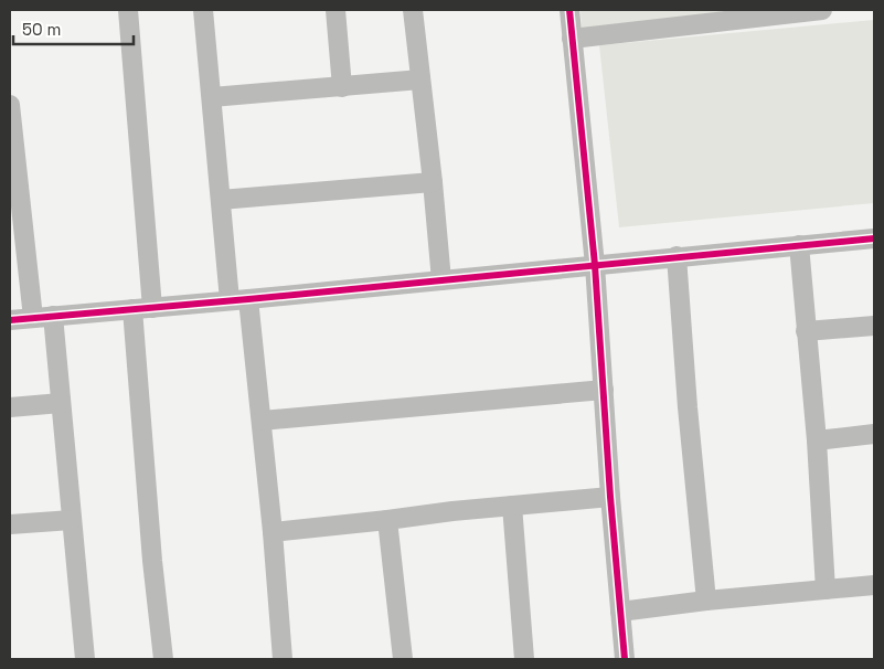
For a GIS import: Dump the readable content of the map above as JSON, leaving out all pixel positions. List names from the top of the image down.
{
  "scale_bar": "50 m"
}
